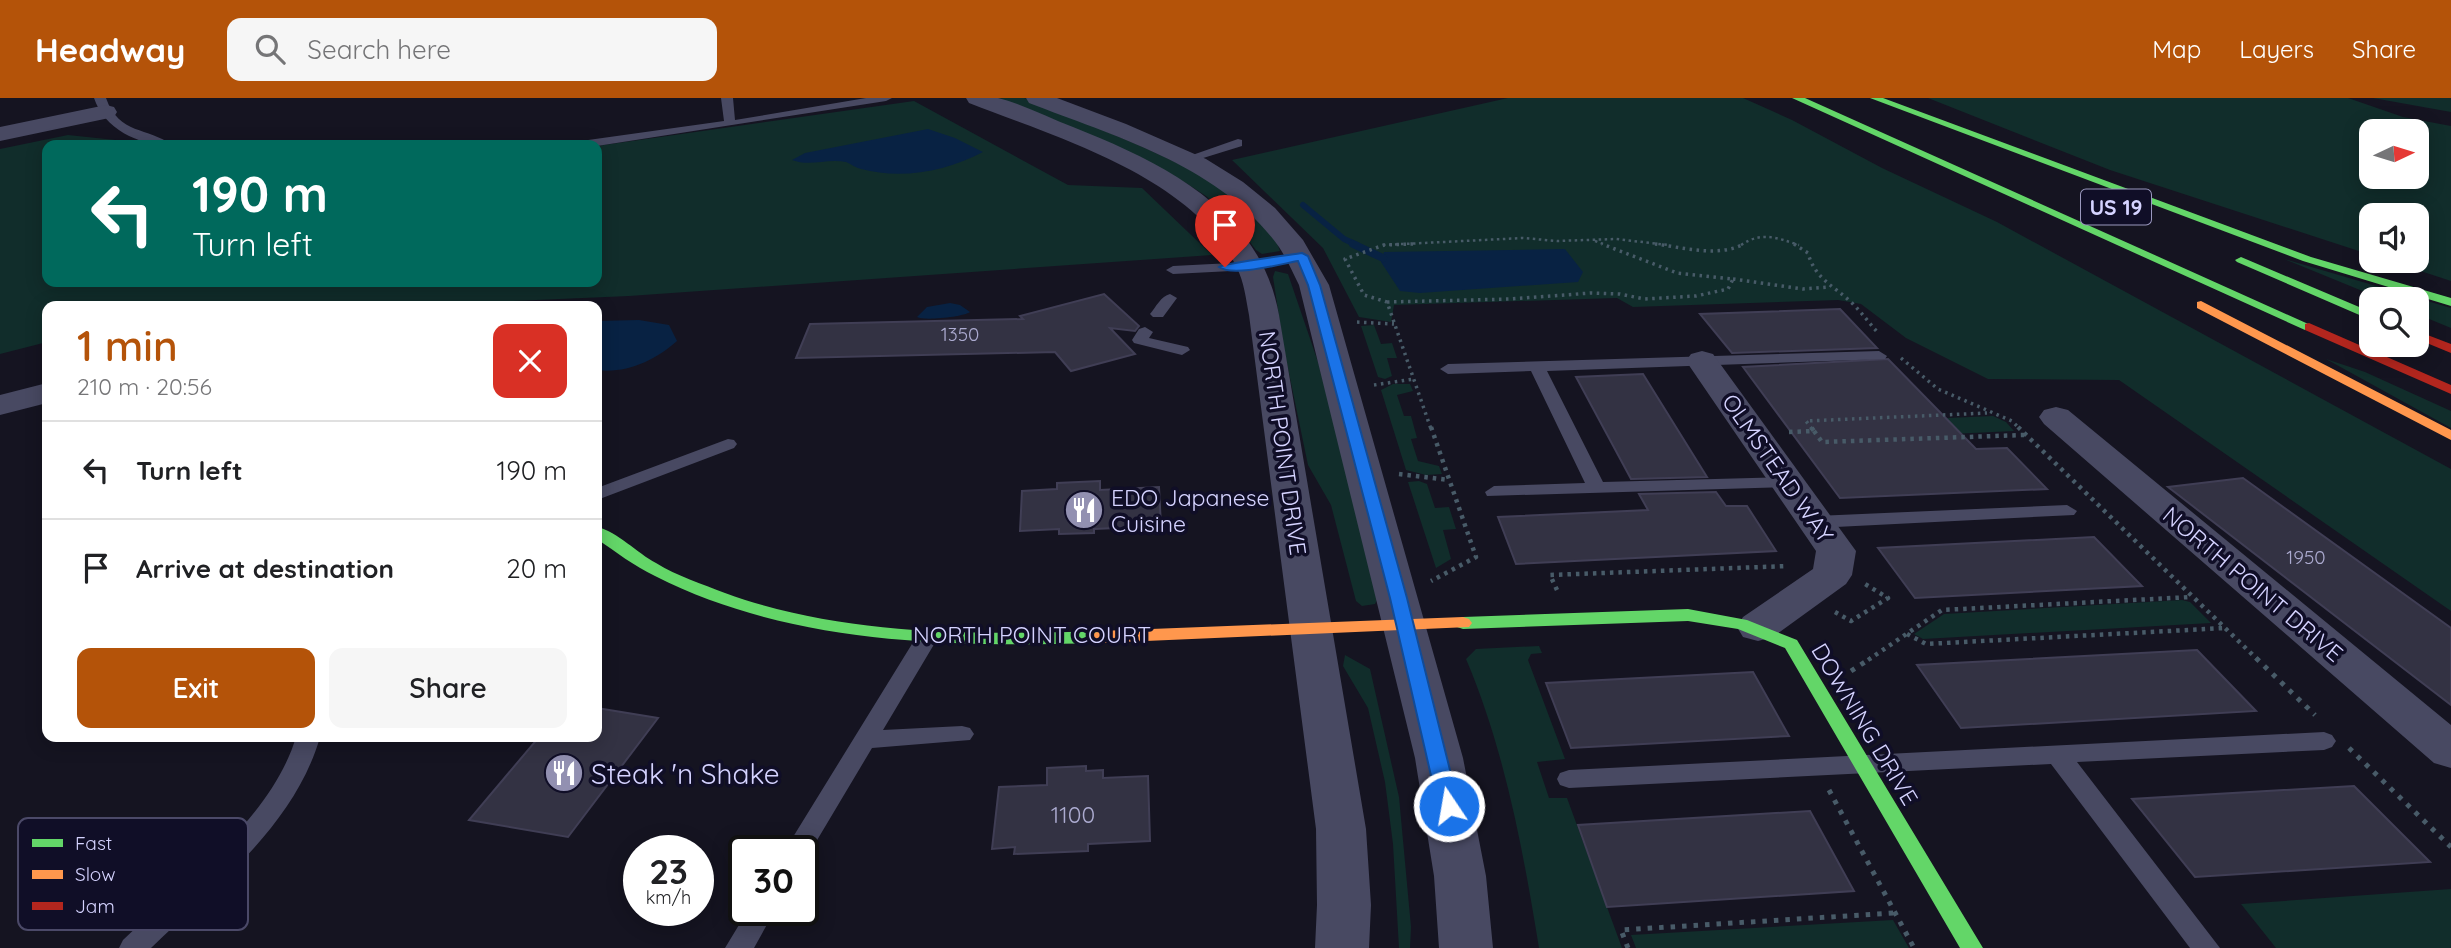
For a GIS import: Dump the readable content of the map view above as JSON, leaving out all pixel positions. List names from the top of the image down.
{
  "streets": {
    "main road": ["US 19", "NORTH POINT COURT", "DOWNING DRIVE"],
    "street": ["NORTH POINT DRIVE", "OLMSTEAD WAY"]
  },
  "crossings": [
    ["NORTH POINT DRIVE", "NORTH POINT COURT"],
    ["OLMSTEAD WAY", "DOWNING DRIVE"],
    ["NORTH POINT COURT", "DOWNING DRIVE"]
  ],
  "places": {
    "restaurant": ["EDO Japanese Cuisine", "Steak 'n Shake"]
  },
  "house_numbers": ["1350", "1950", "1100"],
  "legend": ["Fast", "Slow", "Jam"],
  "north": "right",
  "page": {
    "header": "Headway",
    "search": "Search here",
    "nav": ["Map", "Layers", "Share"],
    "turn": ["190 m", "Turn left"],
    "heading": ["1 min", "210 m · 20:56"],
    "list": [
      {
        "name": "Turn left",
        "value": "190 m"
      },
      {
        "name": "Arrive at destination",
        "value": "20 m"
      }
    ],
    "buttons": ["Exit", "Share"],
    "speed": "23 km/h",
    "limit": "30"
  }
}
